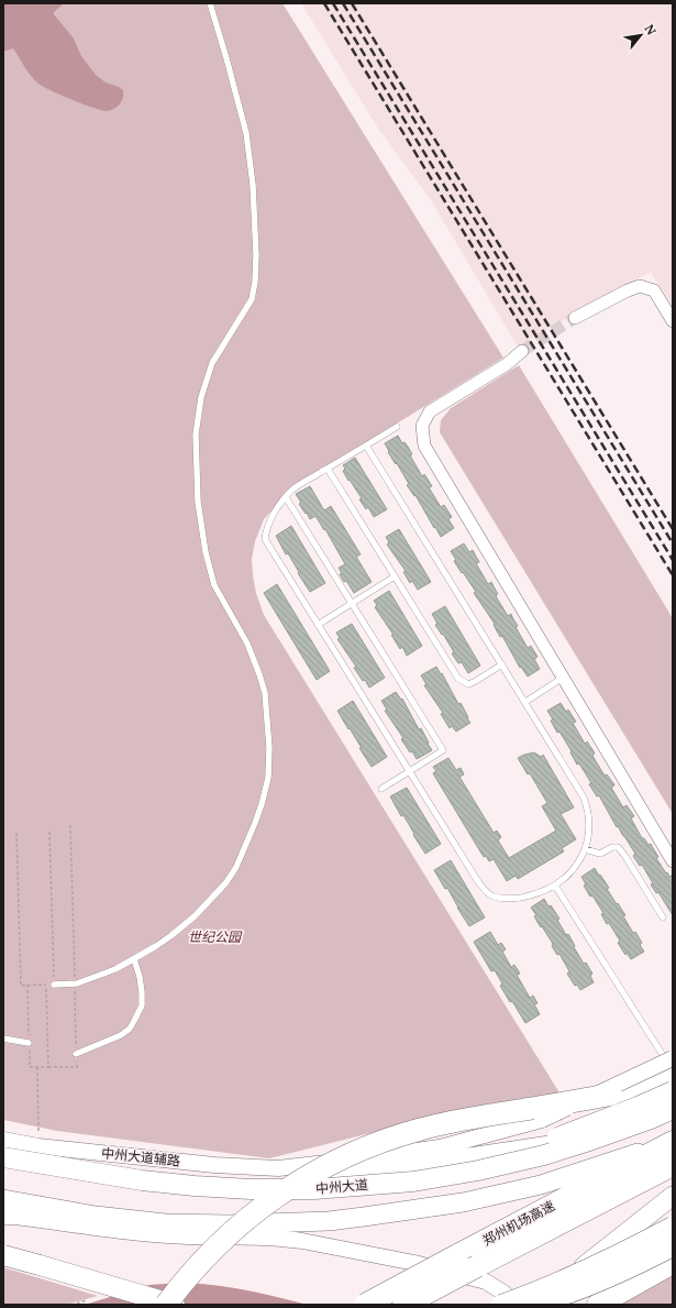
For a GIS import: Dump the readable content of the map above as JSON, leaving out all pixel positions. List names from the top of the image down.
{
  "streets": {
    "highway": ["中州大道", "郑州机场高速"],
    "street": ["中州大道辅路"]
  },
  "parks": ["世纪公园"],
  "north": "top right"
}
